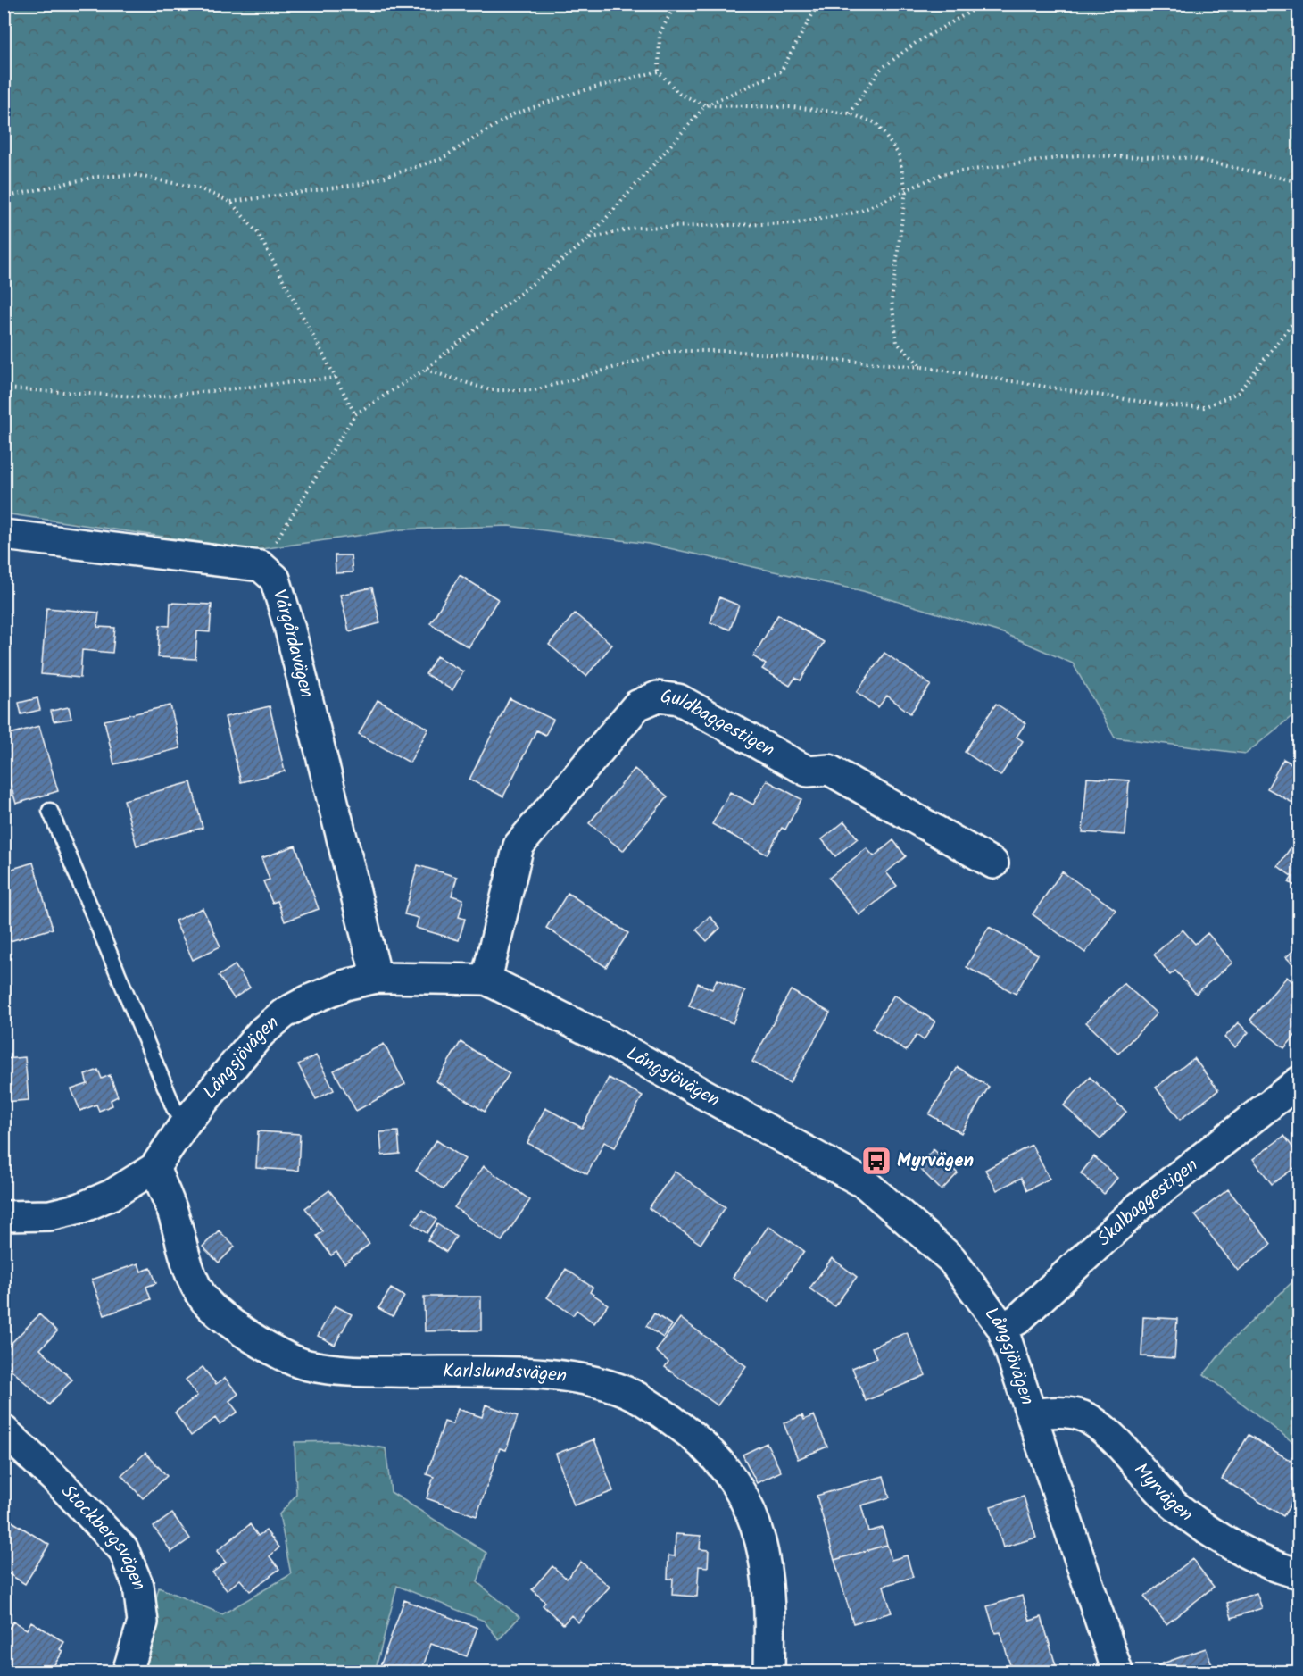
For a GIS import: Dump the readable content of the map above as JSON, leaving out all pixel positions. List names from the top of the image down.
{
  "streets": {
    "street": [
      "Vårgårdavägen",
      "Guldbaggestigen",
      "Långsjövägen",
      "Skalbaggestigen",
      "Karlslundsvägen",
      "Myrvägen",
      "Stockbergsvägen"
    ]
  },
  "crossings": [
    ["Vårgårdavägen", "Långsjövägen"],
    ["Guldbaggestigen", "Långsjövägen"],
    ["Långsjövägen", "Skalbaggestigen"],
    ["Långsjövägen", "Karlslundsvägen"],
    ["Långsjövägen", "Myrvägen"]
  ],
  "places": {
    "bus stop": ["Myrvägen"]
  }
}
